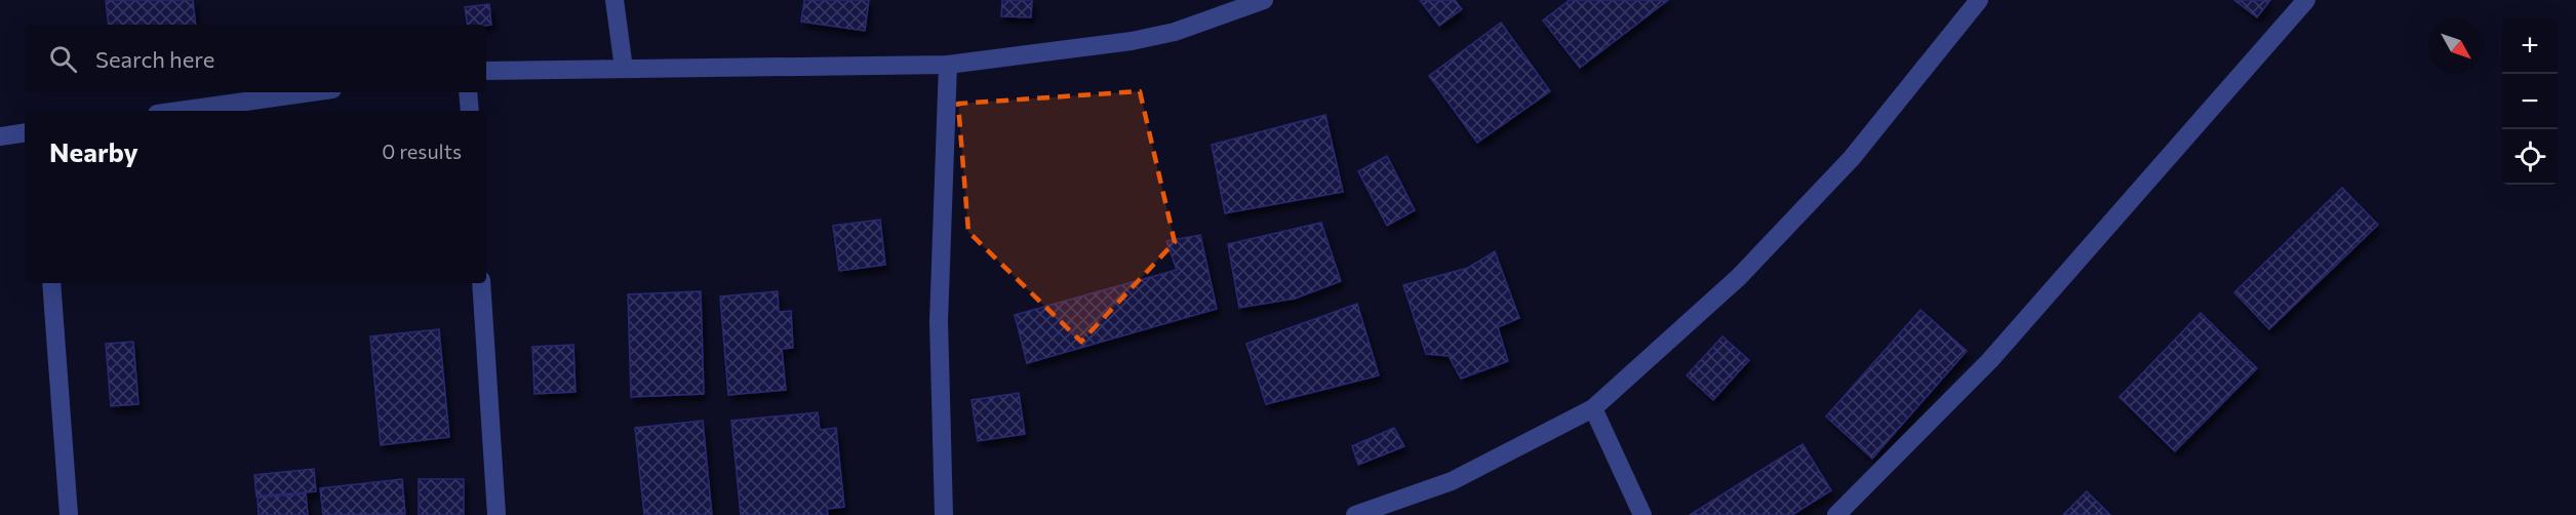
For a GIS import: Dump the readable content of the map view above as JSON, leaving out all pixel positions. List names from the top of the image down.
{
  "north": "bottom right",
  "page": {
    "map_buttons": ["+", "−"],
    "search": "Search here",
    "heading": ["Nearby", "0 results"]
  }
}
